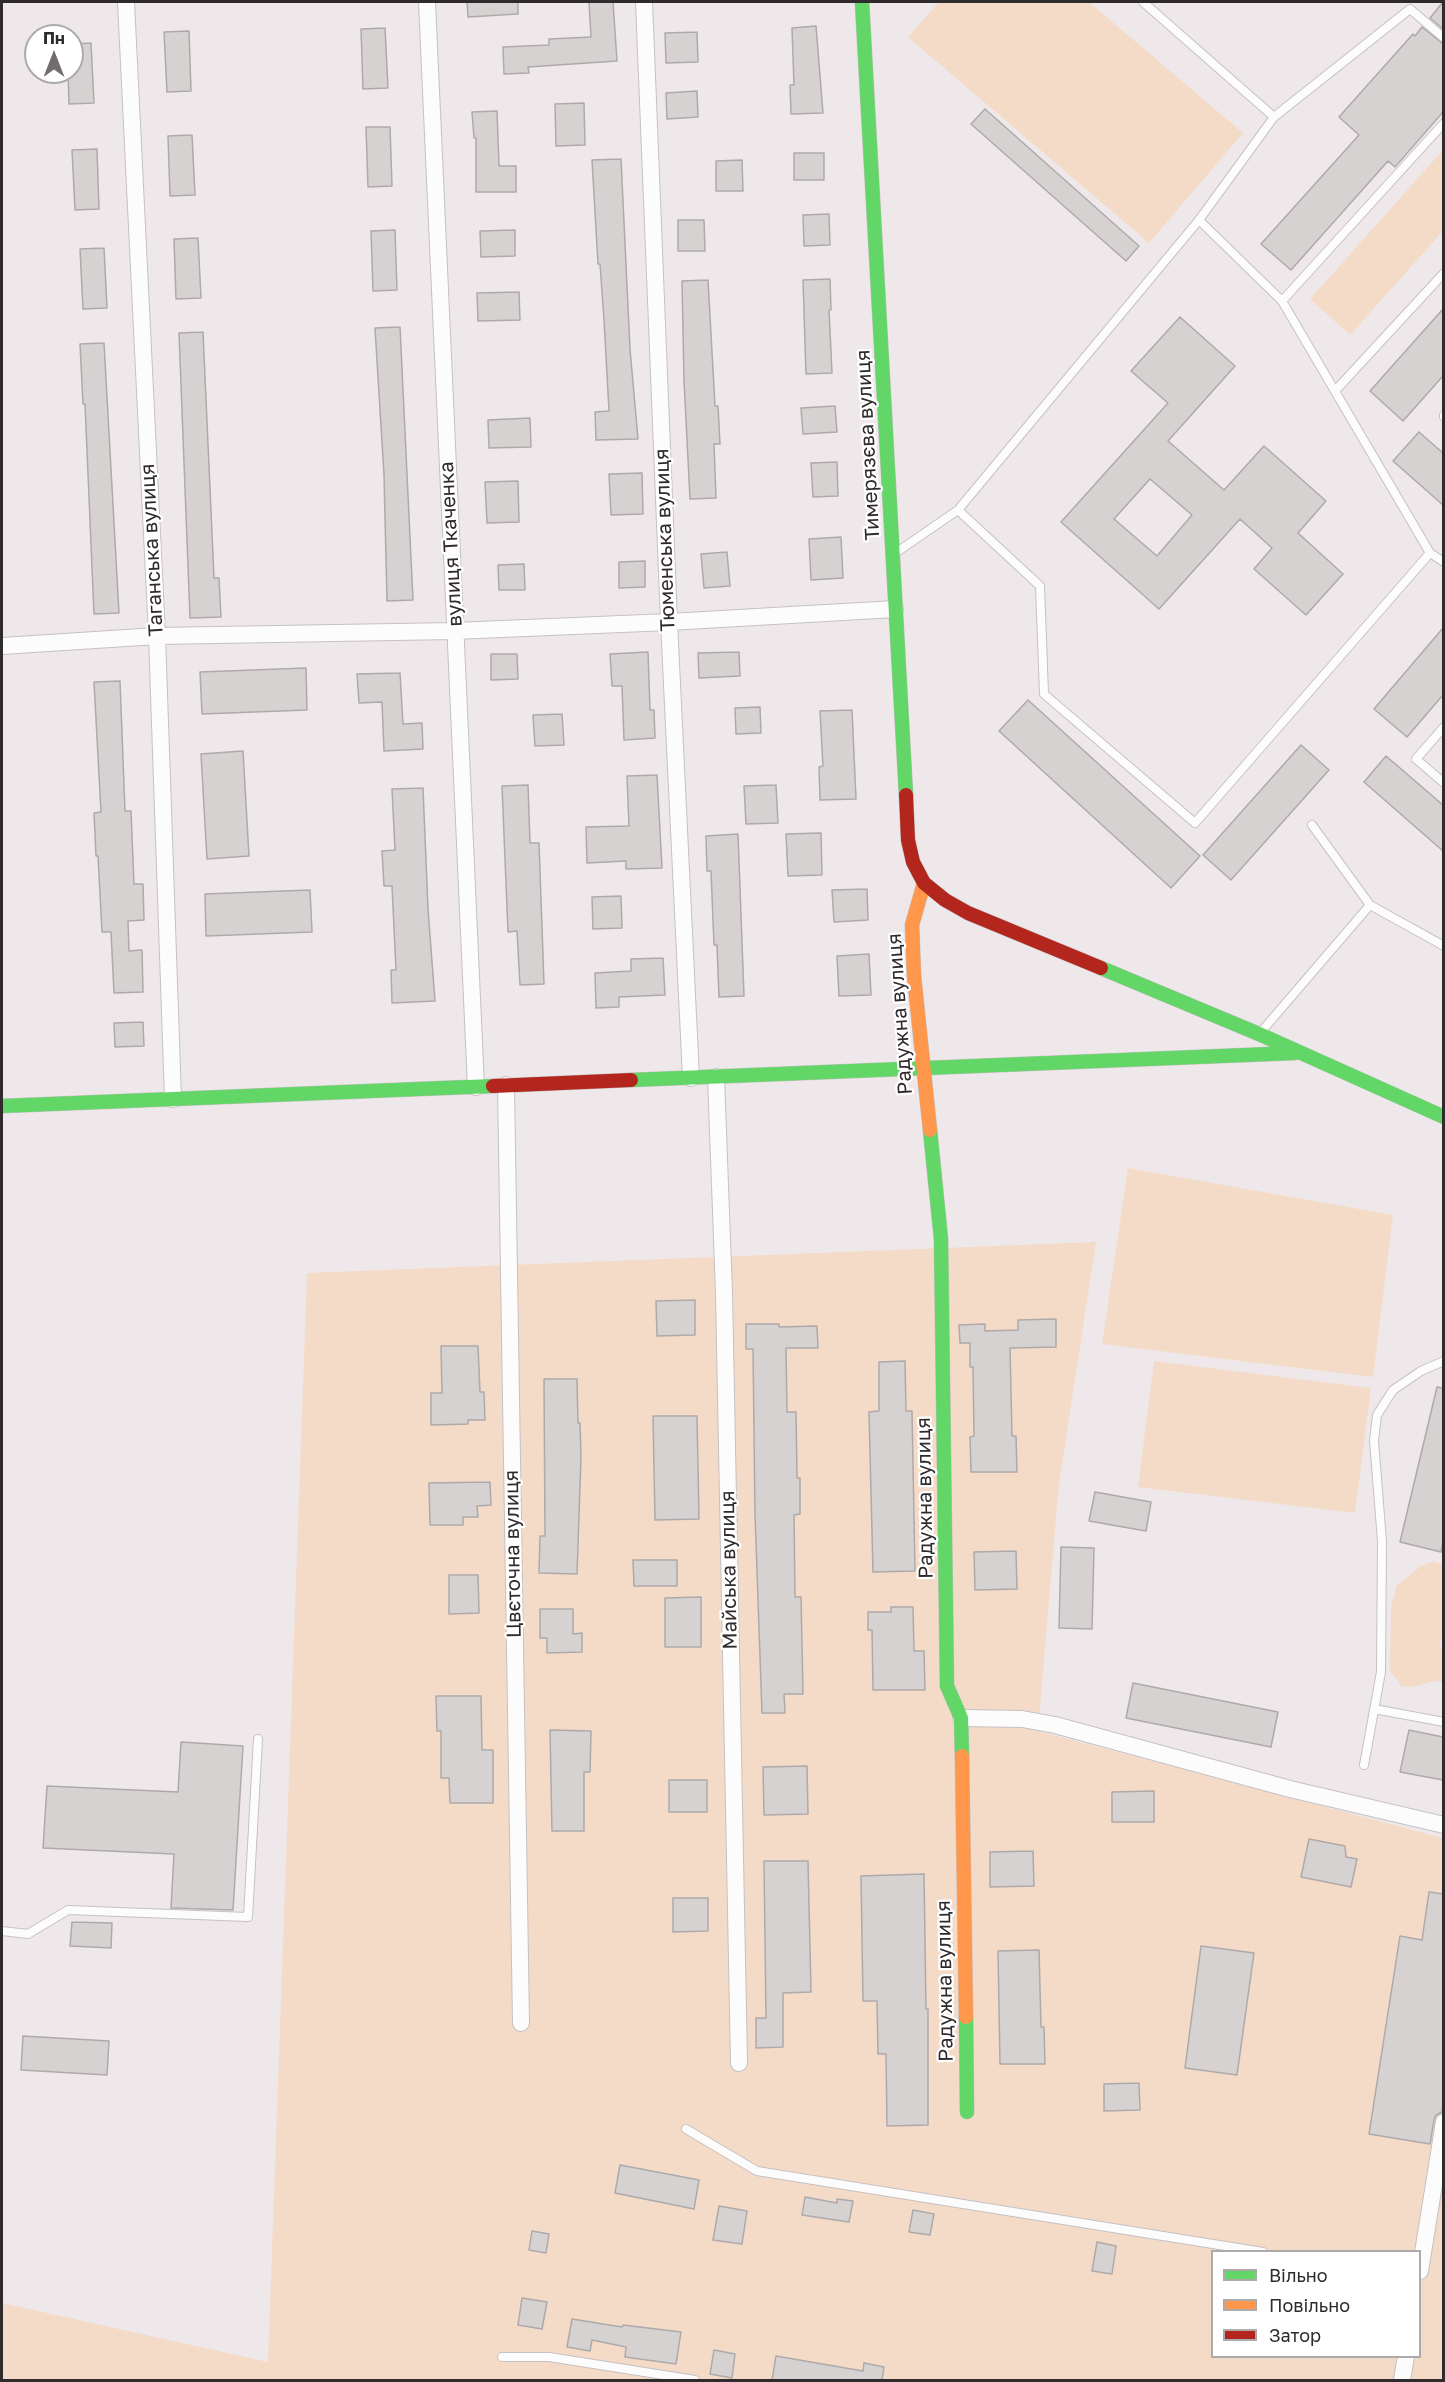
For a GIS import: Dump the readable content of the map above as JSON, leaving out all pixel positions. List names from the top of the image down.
{
  "streets": {
    "street": [
      "Тимерязєва вулиця",
      "Тюменська вулиця",
      "вулиця Ткаченка",
      "Таганська вулиця",
      "Радужна вулиця",
      "Цвєточна вулиця",
      "Майська вулиця"
    ]
  },
  "crossings": [
    ["Тимерязєва вулиця", "Радужна вулиця"]
  ],
  "legend": ["Вільно", "Повільно", "Затор"],
  "north": "top"
}
